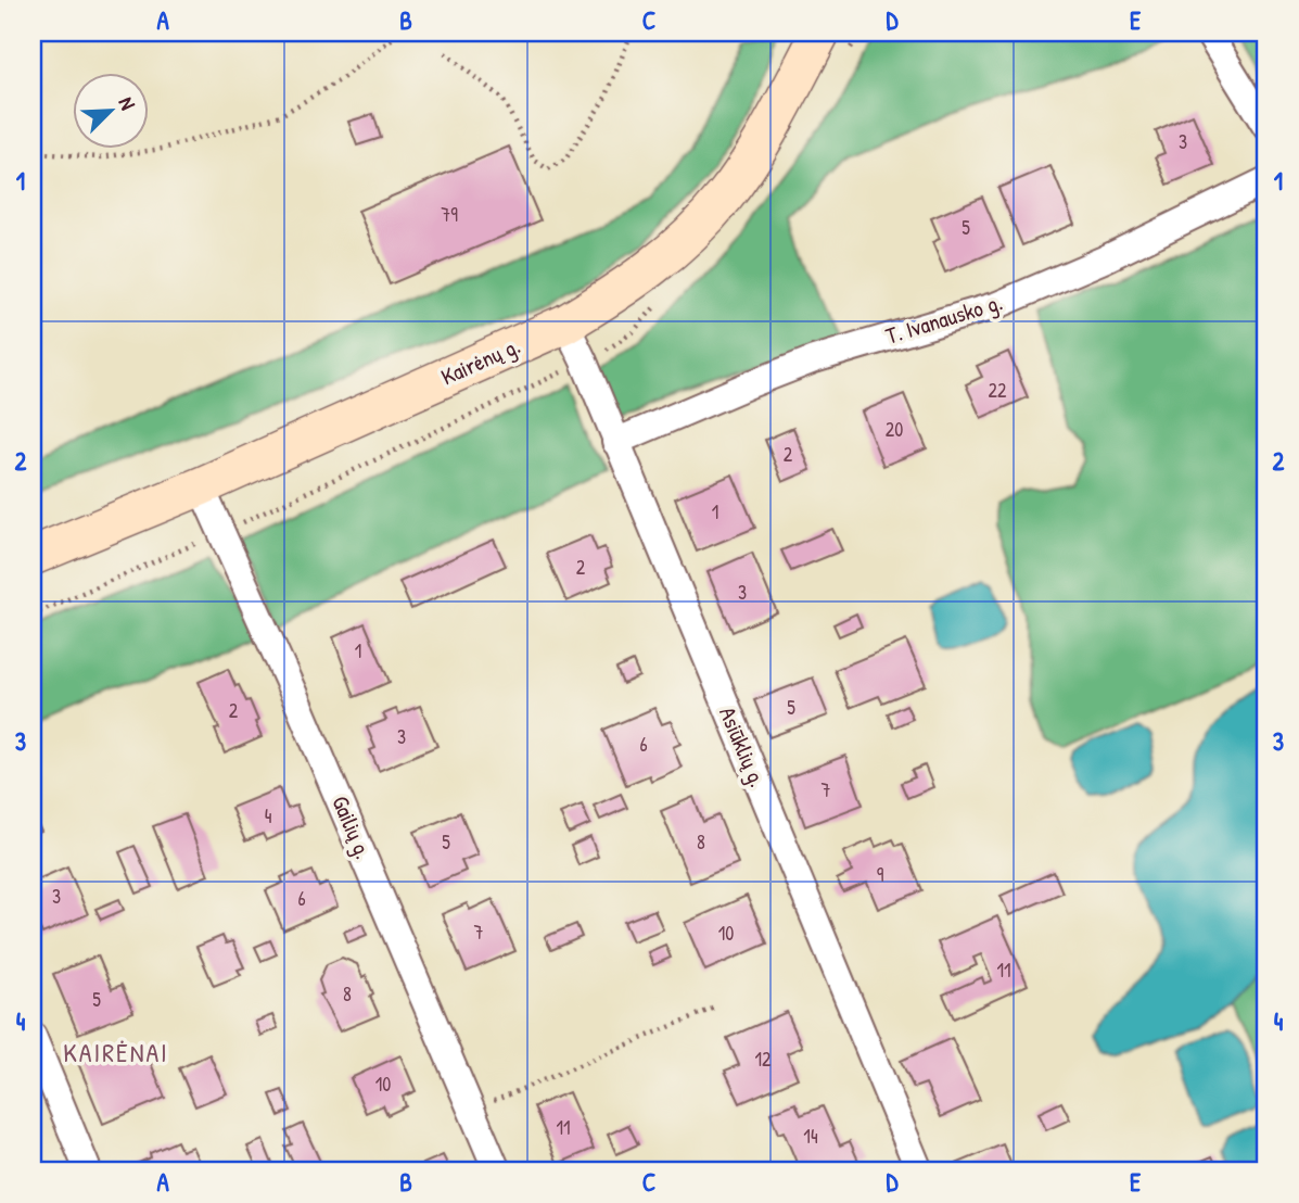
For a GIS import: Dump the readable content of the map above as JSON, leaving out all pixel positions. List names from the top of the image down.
{
  "streets": {
    "main road": ["Kairėnų g."],
    "street": ["T. Ivanausko g.", "Asiūklių g.", "Gailių g."]
  },
  "crossings": [
    ["T. Ivanausko g.", "Asiūklių g."],
    ["Kairėnų g.", "Asiūklių g."],
    ["Kairėnų g.", "Gailių g."]
  ],
  "districts": ["KAIRĖNAI"],
  "house_numbers": [
    "3",
    "79",
    "5",
    "22",
    "20",
    "2",
    "1",
    "2",
    "3",
    "1",
    "5",
    "2",
    "3",
    "6",
    "7",
    "4",
    "5",
    "8",
    "9",
    "3",
    "6",
    "7",
    "10",
    "11",
    "8",
    "5",
    "12",
    "10",
    "11",
    "14"
  ],
  "north": "top right",
  "grid": {
    "columns": [
      "A",
      "B",
      "C",
      "D",
      "E"
    ],
    "rows": [
      "1",
      "2",
      "3",
      "4"
    ]
  }
}
